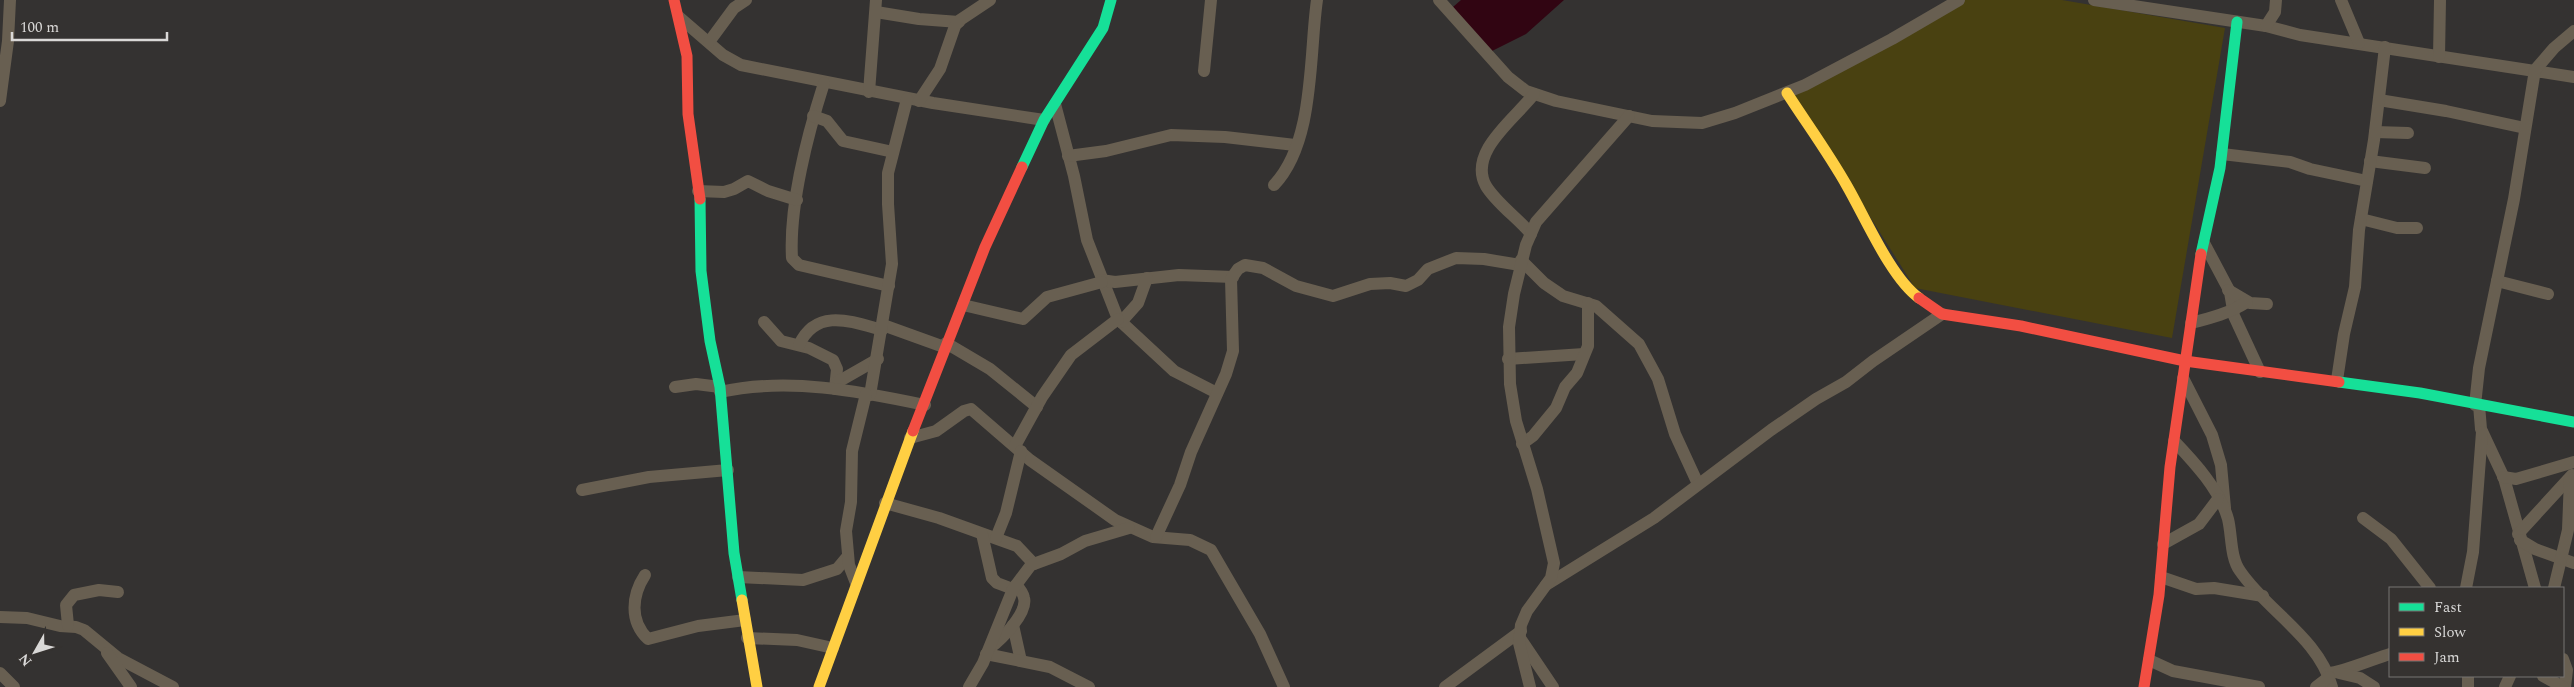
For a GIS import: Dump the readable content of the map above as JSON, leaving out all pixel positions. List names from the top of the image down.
{
  "legend": ["Fast", "Slow", "Jam"],
  "scale_bar": "100 m",
  "north": "bottom left"
}
